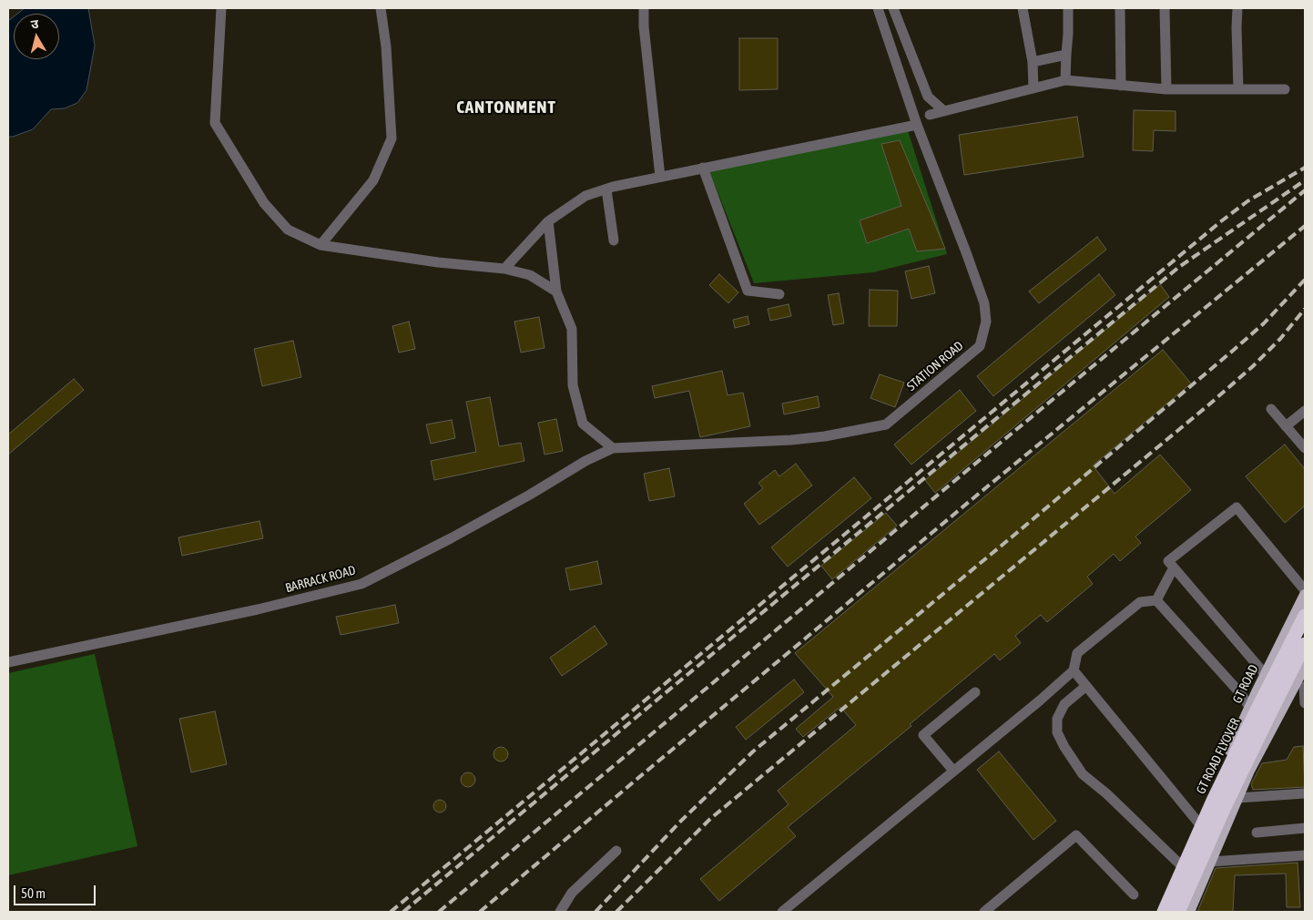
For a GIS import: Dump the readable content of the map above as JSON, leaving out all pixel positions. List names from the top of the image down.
{
  "streets": {
    "highway": ["GT ROAD FLYOVER"],
    "main road": ["GT ROAD"],
    "street": ["STATION ROAD", "BARRACK ROAD"]
  },
  "crossings": [
    ["STATION ROAD", "BARRACK ROAD"]
  ],
  "districts": ["CANTONMENT"],
  "scale_bar": "50 m",
  "north": "top"
}
